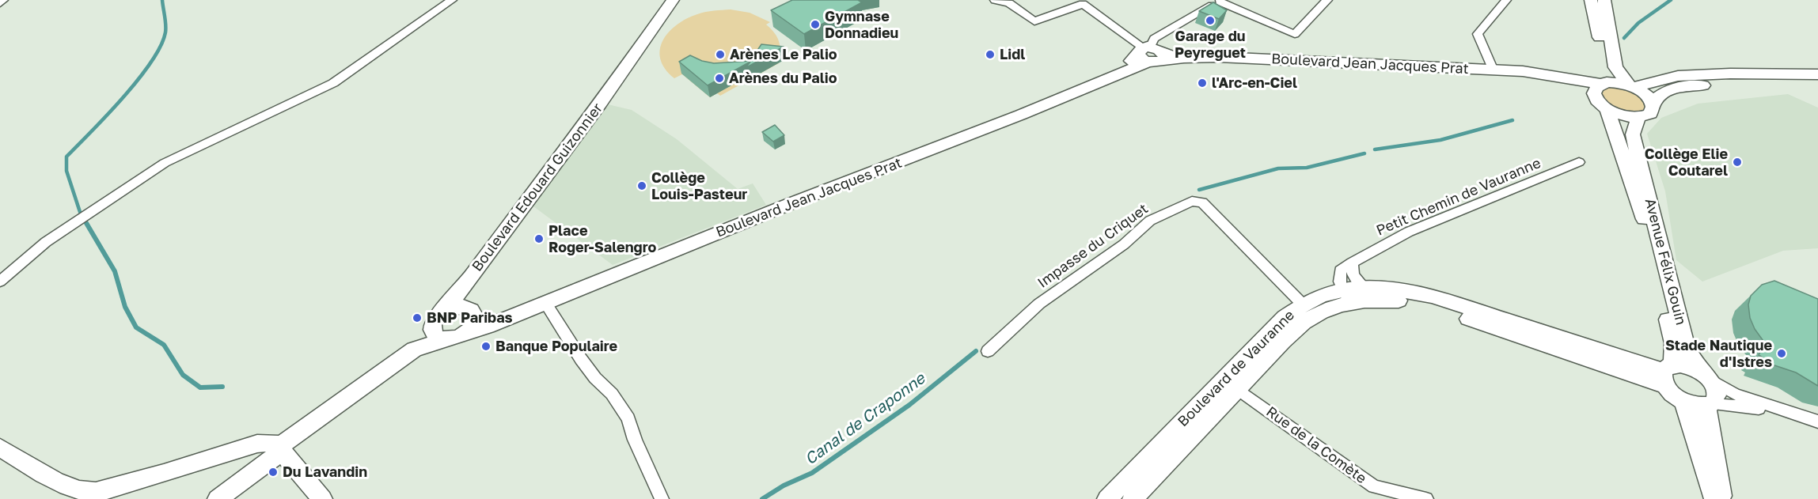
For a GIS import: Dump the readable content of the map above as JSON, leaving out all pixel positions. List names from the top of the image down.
{
  "streets": {
    "main road": [
      "Boulevard Jean Jacques Prat",
      "Boulevard Edouard Guizonnier",
      "Avenue Félix Gouin",
      "Boulevard de Vauranne"
    ],
    "street": ["Petit Chemin de Vauranne", "Impasse du Criquet", "Rue de la Comète"]
  },
  "crossings": [
    ["Boulevard Jean Jacques Prat", "Boulevard Edouard Guizonnier"],
    ["Petit Chemin de Vauranne", "Boulevard de Vauranne"],
    ["Impasse du Criquet", "Boulevard de Vauranne"],
    ["Avenue Félix Gouin", "Boulevard de Vauranne"],
    ["Boulevard de Vauranne", "Rue de la Comète"]
  ],
  "water": ["Canal de Craponne"],
  "places": [
    "Garage du Peyreguet",
    "Gymnase Donnadieu",
    "Arènes Le Palio",
    "Lidl",
    "Arènes du Palio",
    "l'Arc-en-Ciel",
    "Collège Elie Coutarel",
    "Collège Louis-Pasteur",
    "Place Roger-Salengro",
    "BNP Paribas",
    "Banque Populaire",
    "Stade Nautique d'Istres",
    "Du Lavandin"
  ]
}
